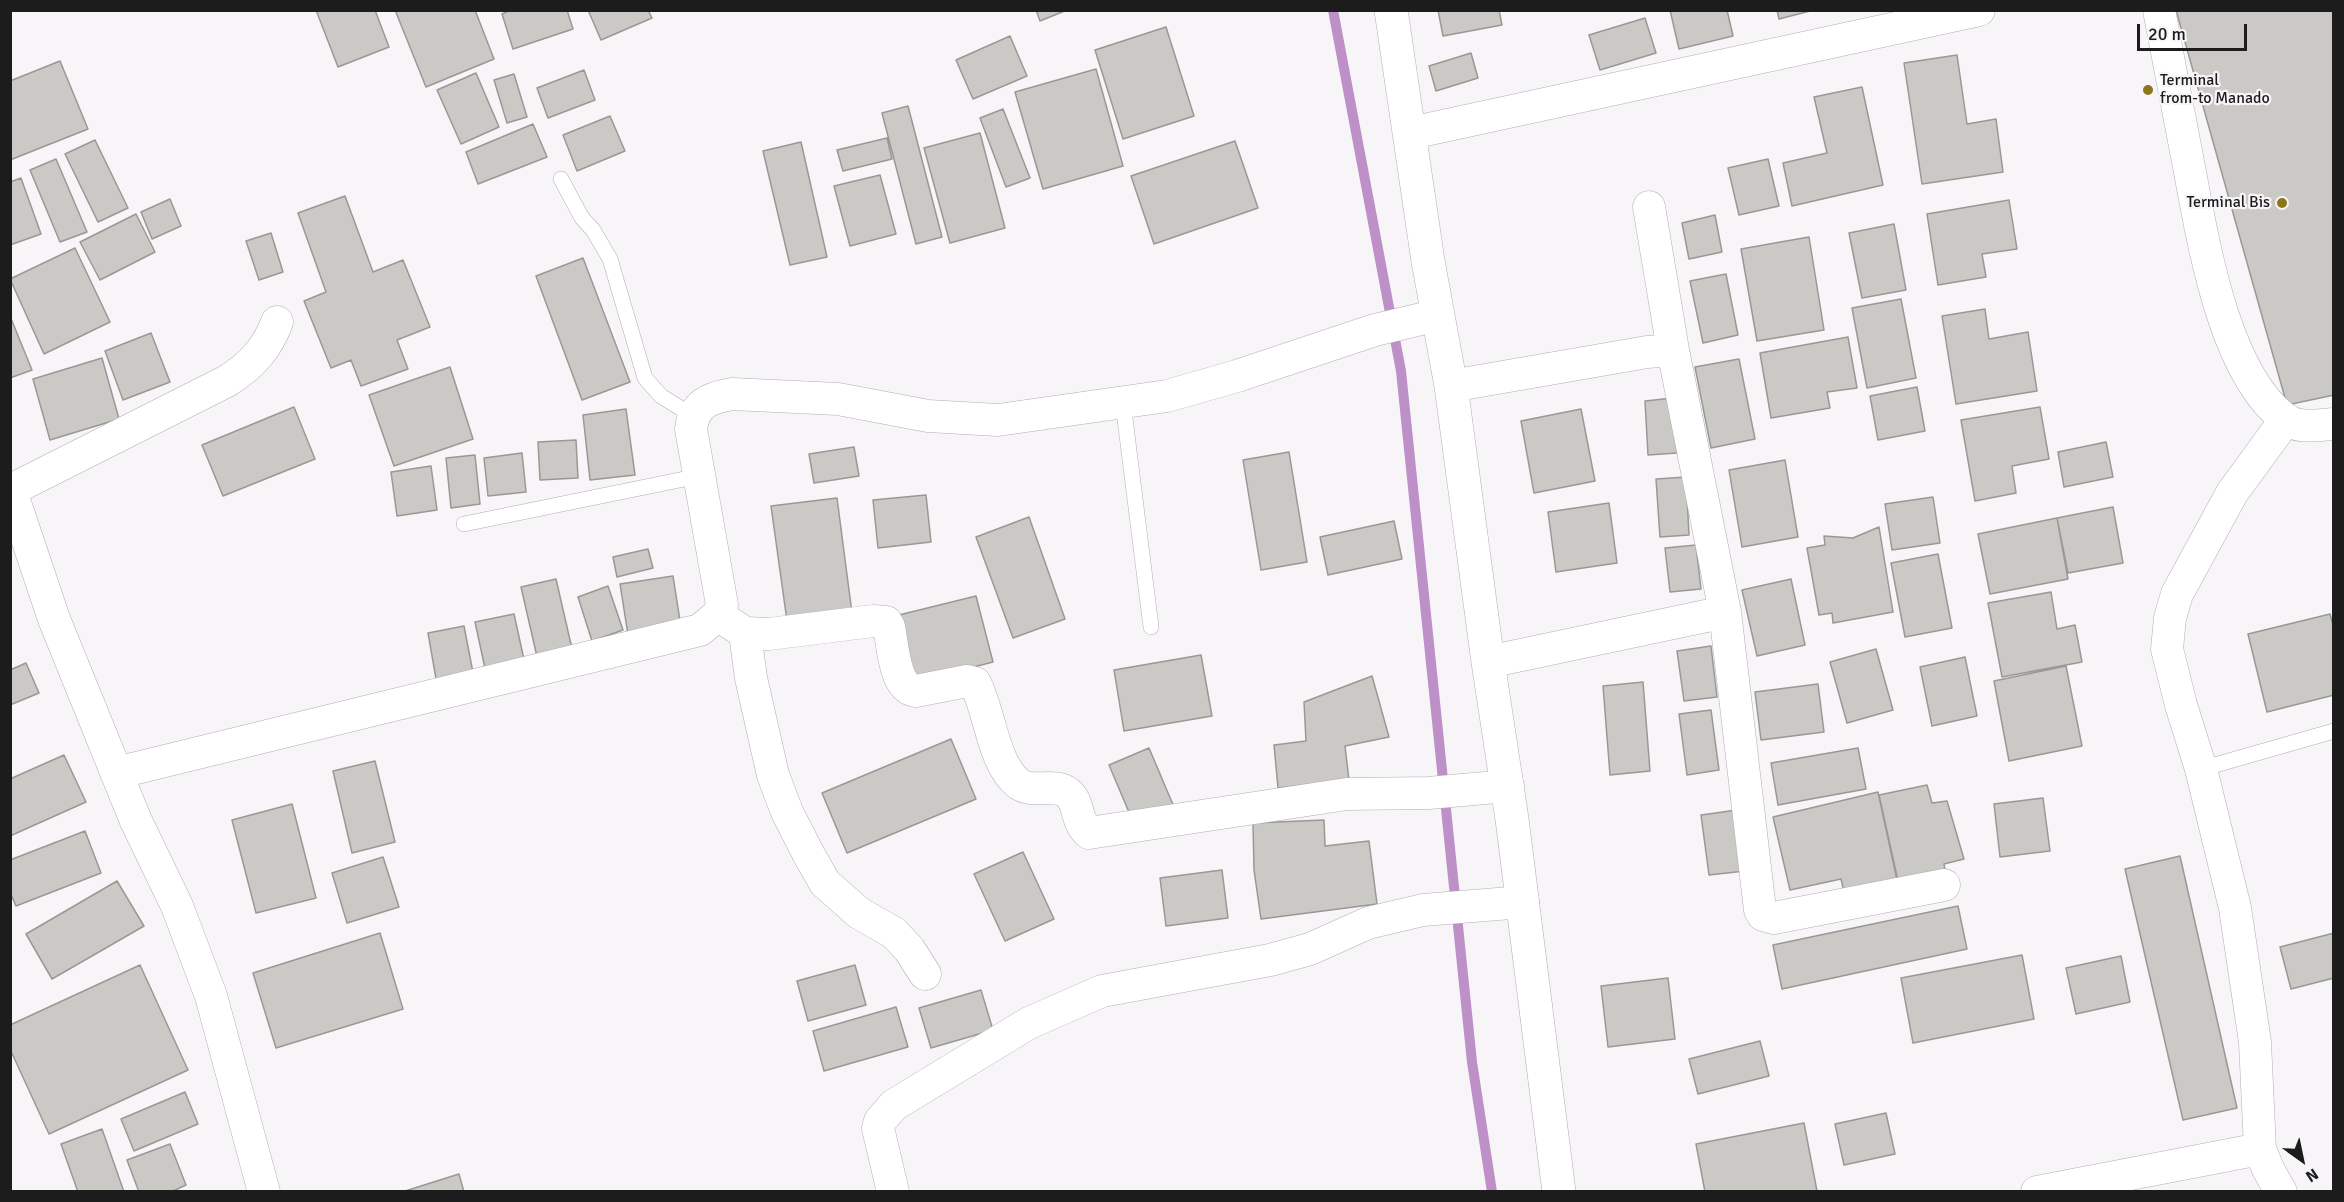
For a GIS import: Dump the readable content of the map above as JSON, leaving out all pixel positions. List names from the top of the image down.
{
  "places": ["Terminal from-to Manado", "Terminal Bis"],
  "scale_bar": "20 m",
  "north": "bottom right"
}
